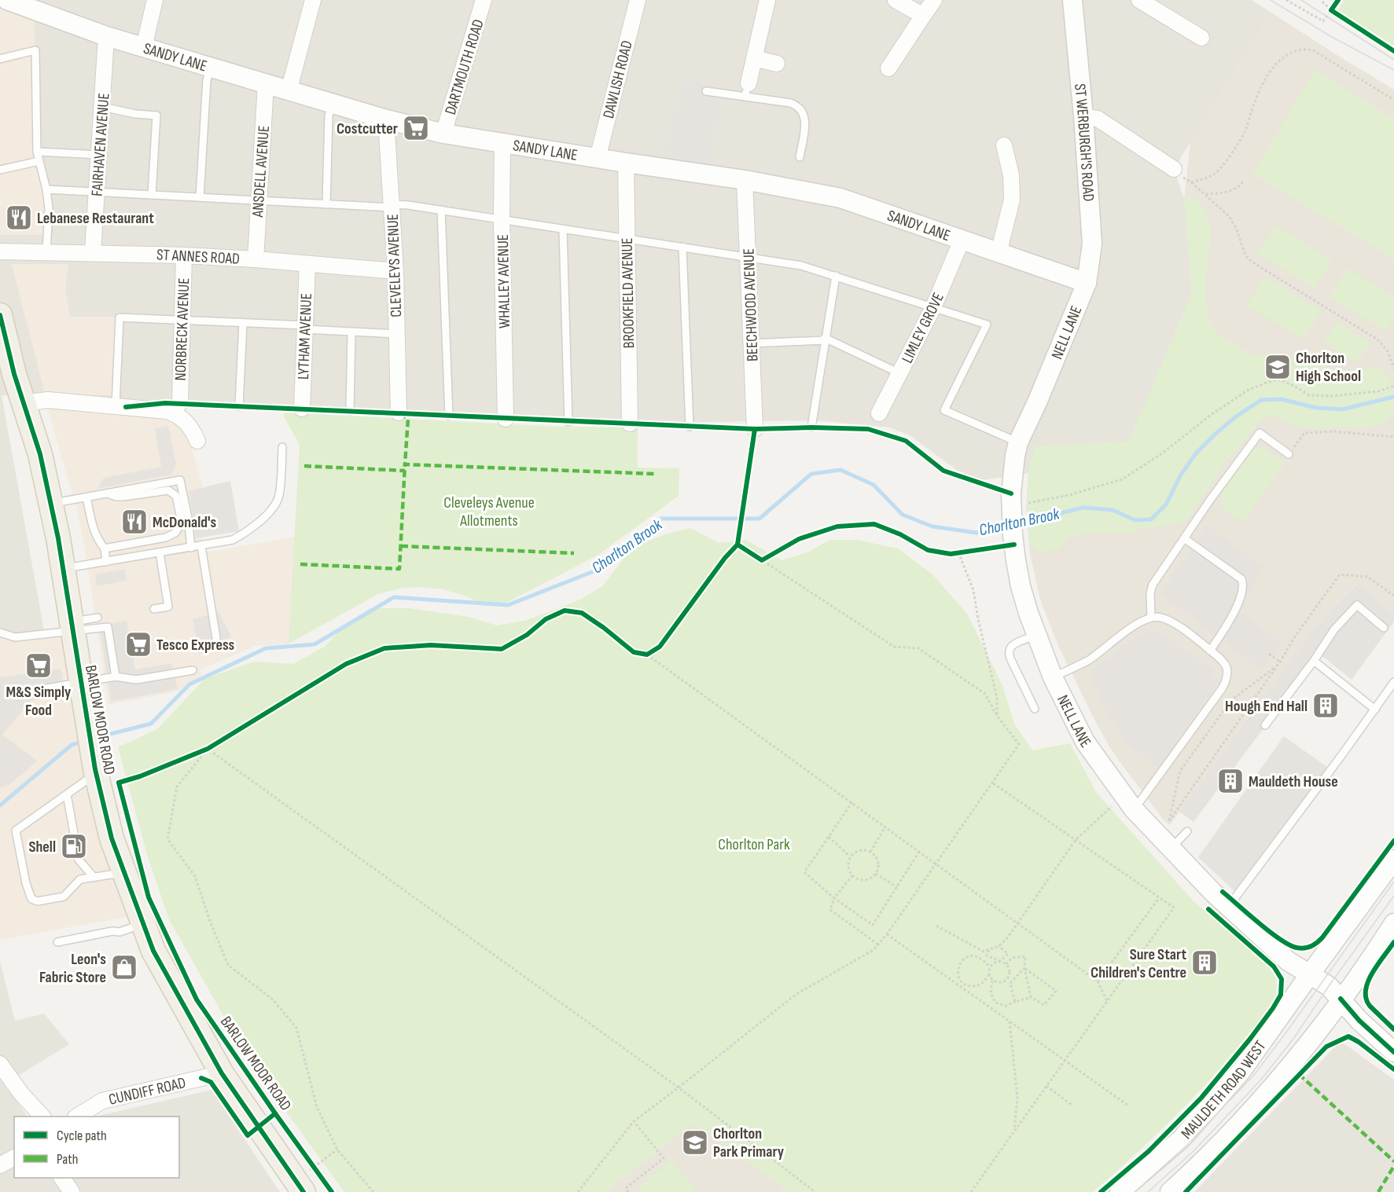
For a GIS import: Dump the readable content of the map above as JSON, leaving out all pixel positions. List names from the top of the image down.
{
  "streets": {
    "main road": ["BARLOW MOOR ROAD"],
    "street": [
      "SANDY LANE",
      "DARTMOUTH ROAD",
      "DAWLISH ROAD",
      "ST WERBURGH'S ROAD",
      "FAIRHAVEN AVENUE",
      "ANSDELL AVENUE",
      "ST ANNES ROAD",
      "CLEVELEYS AVENUE",
      "WHALLEY AVENUE",
      "BROOKFIELD AVENUE",
      "BEECHWOOD AVENUE",
      "LIMLEY GROVE",
      "NORBRECK AVENUE",
      "NELL LANE",
      "LYTHAM AVENUE",
      "MAULDETH ROAD WEST",
      "CUNDIFF ROAD"
    ]
  },
  "crossings": [
    ["SANDY LANE", "DARTMOUTH ROAD"],
    ["SANDY LANE", "DAWLISH ROAD"],
    ["SANDY LANE", "ST WERBURGH'S ROAD"],
    ["SANDY LANE", "FAIRHAVEN AVENUE"],
    ["SANDY LANE", "ANSDELL AVENUE"],
    ["SANDY LANE", "CLEVELEYS AVENUE"],
    ["SANDY LANE", "WHALLEY AVENUE"],
    ["SANDY LANE", "BROOKFIELD AVENUE"],
    ["SANDY LANE", "BEECHWOOD AVENUE"],
    ["SANDY LANE", "LIMLEY GROVE"],
    ["SANDY LANE", "NELL LANE"],
    ["ST WERBURGH'S ROAD", "NELL LANE"],
    ["FAIRHAVEN AVENUE", "ST ANNES ROAD"],
    ["ANSDELL AVENUE", "ST ANNES ROAD"],
    ["ST ANNES ROAD", "CLEVELEYS AVENUE"],
    ["ST ANNES ROAD", "NORBRECK AVENUE"],
    ["ST ANNES ROAD", "LYTHAM AVENUE"],
    ["NELL LANE", "MAULDETH ROAD WEST"],
    ["BARLOW MOOR ROAD", "CUNDIFF ROAD"]
  ],
  "water": ["Chorlton Brook"],
  "parks": ["Cleveleys Avenue Allotments", "Chorlton Park"],
  "places": {
    "supermarket": ["Costcutter", "Tesco Express", "M&S Simply Food"],
    "restaurant": ["Lebanese Restaurant", "McDonald's"],
    "school or university": ["Chorlton High School", "Chorlton Park Primary"],
    "building": ["Hough End Hall", "Mauldeth House", "Sure Start Children's Centre"],
    "fuel station": ["Shell"],
    "shop": ["Leon's Fabric Store"]
  },
  "legend": ["Cycle path", "Path"]
}
